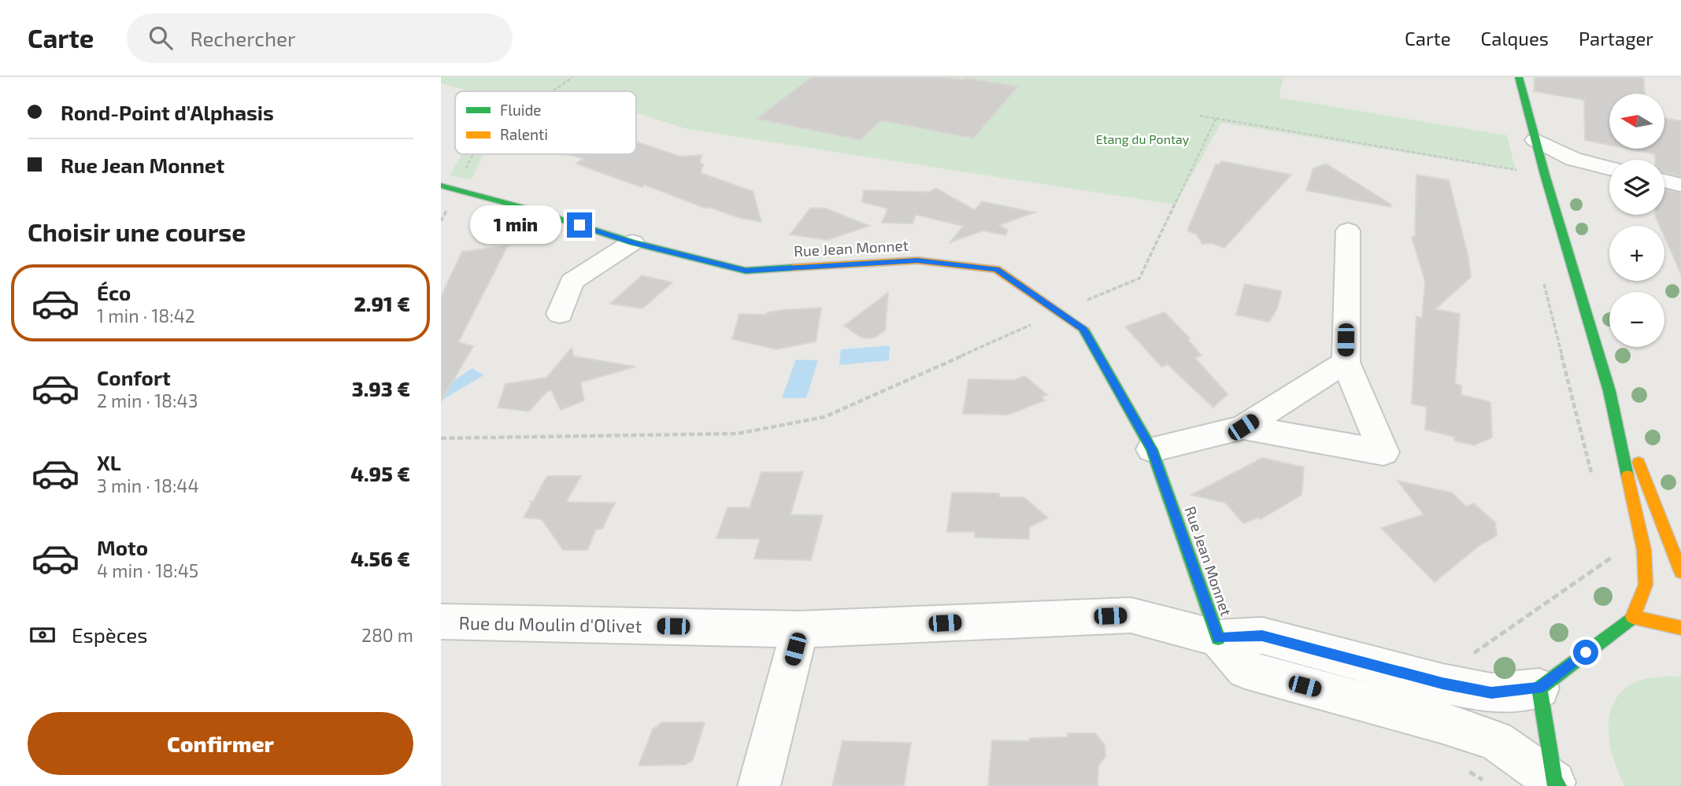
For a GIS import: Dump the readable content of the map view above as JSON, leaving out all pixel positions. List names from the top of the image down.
{
  "streets": {
    "street": ["Rue Jean Monnet", "Rue du Moulin d'Olivet"]
  },
  "crossings": [
    ["Rue Jean Monnet", "Rue du Moulin d'Olivet"]
  ],
  "parks": ["Etang du Pontay"],
  "legend": ["Fluide", "Ralenti"],
  "north": "left",
  "page": {
    "header": "Carte",
    "search": "Rechercher",
    "nav": ["Carte", "Calques", "Partager"],
    "banner": ["Rond-Point d'Alphasis", "Rue Jean Monnet"],
    "map_buttons": ["+", "−"],
    "heading": "Choisir une course",
    "bubble": "1 min",
    "list": [
      {
        "name": "Éco",
        "note": "1 min · 18:42",
        "value": "2.91 €"
      },
      {
        "name": "Confort",
        "note": "2 min · 18:43",
        "value": "3.93 €"
      },
      {
        "name": "XL",
        "note": "3 min · 18:44",
        "value": "4.95 €"
      },
      {
        "name": "Moto",
        "note": "4 min · 18:45",
        "value": "4.56 €"
      }
    ],
    "pay": ["Espèces", "280 m"],
    "buttons": "Confirmer"
  }
}
